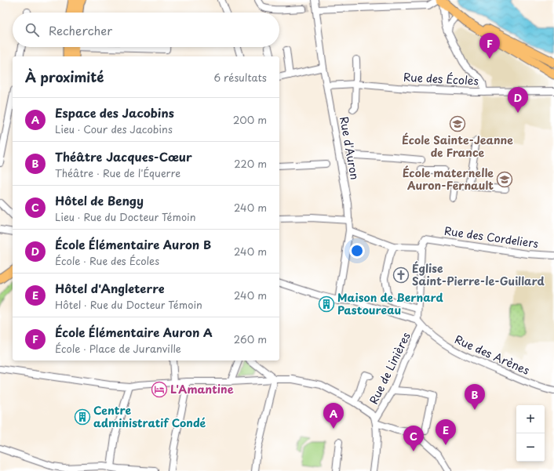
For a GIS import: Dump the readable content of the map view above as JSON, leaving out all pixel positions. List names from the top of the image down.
{
  "streets": {
    "street": [
      "Rue des Écoles",
      "Rue d'Auron",
      "Rue des Cordeliers",
      "Rue des Arènes",
      "Rue de Linières"
    ]
  },
  "crossings": [
    ["Rue des Écoles", "Rue d'Auron"],
    ["Rue d'Auron", "Rue des Arènes"],
    ["Rue des Arènes", "Rue de Linières"]
  ],
  "places": {
    "school or university": ["École Sainte-Jeanne de France", "École maternelle Auron-Fernault"],
    "church": ["Église Saint-Pierre-le-Guillard"],
    "building": ["Maison de Bernard Pastoureau", "Centre administratif Condé"],
    "hotel": ["L'Amantine"]
  },
  "page": {
    "search": "Rechercher",
    "pins": [
      "F",
      "D",
      "B",
      "A",
      "E",
      "C"
    ],
    "heading": ["À proximité", "6 résultats"],
    "list": [
      {
        "mark": "A",
        "name": "Espace des Jacobins",
        "note": "Lieu · Cour des Jacobins",
        "value": "200 m"
      },
      {
        "mark": "B",
        "name": "Théâtre Jacques-Cœur",
        "note": "Théâtre · Rue de l'Équerre",
        "value": "220 m"
      },
      {
        "mark": "C",
        "name": "Hôtel de Bengy",
        "note": "Lieu · Rue du Docteur Témoin",
        "value": "240 m"
      },
      {
        "mark": "D",
        "name": "École Élémentaire Auron B",
        "note": "École · Rue des Écoles",
        "value": "240 m"
      },
      {
        "mark": "E",
        "name": "Hôtel d'Angleterre",
        "note": "Hôtel · Rue du Docteur Témoin",
        "value": "240 m"
      },
      {
        "mark": "F",
        "name": "École Élémentaire Auron A",
        "note": "École · Place de Juranville",
        "value": "260 m"
      }
    ],
    "map_buttons": ["+", "−"]
  }
}
